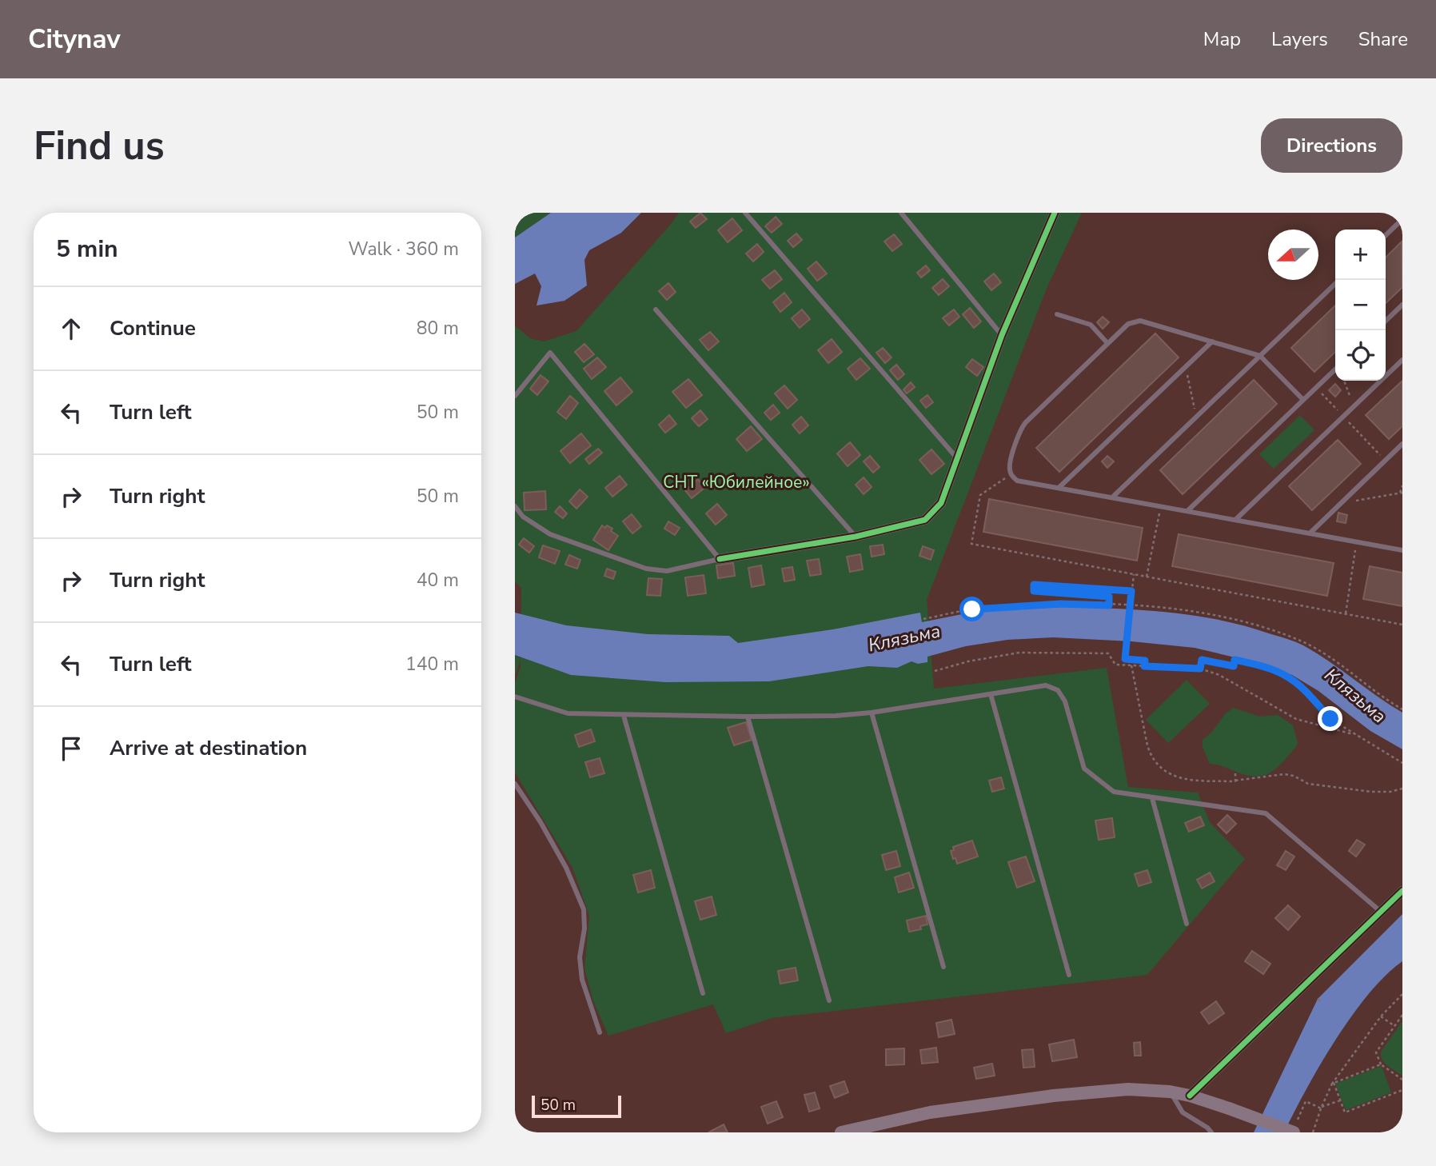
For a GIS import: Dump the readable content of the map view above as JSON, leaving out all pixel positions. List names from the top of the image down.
{
  "water": ["Клязьма"],
  "parks": ["СНТ «Юбилейное»"],
  "scale_bar": "50 m",
  "north": "left",
  "page": {
    "header": "Citynav",
    "nav": ["Map", "Layers", "Share"],
    "buttons": "Directions",
    "title": "Find us",
    "heading": ["5 min", "Walk · 360 m"],
    "map_buttons": ["+", "−"],
    "list": [
      ["Continue", "80 m"],
      ["Turn left", "50 m"],
      ["Turn right", "50 m"],
      ["Turn right", "40 m"],
      ["Turn left", "140 m"],
      "Arrive at destination"
    ],
    "scale": "50 m"
  }
}
